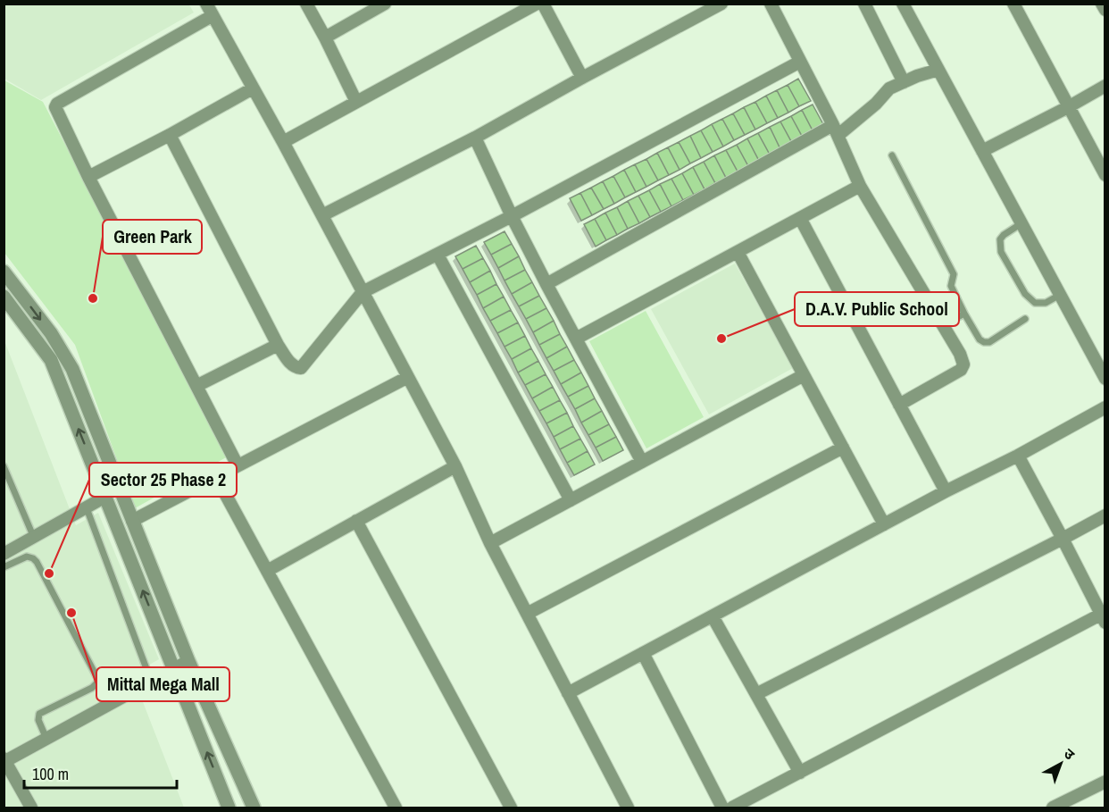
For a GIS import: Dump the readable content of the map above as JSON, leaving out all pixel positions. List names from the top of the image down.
{
  "places": [
    "Green Park",
    "D.A.V. Public School",
    "Sector 25 Phase 2",
    "Mittal Mega Mall"
  ],
  "scale_bar": "100 m",
  "north": "top right"
}
